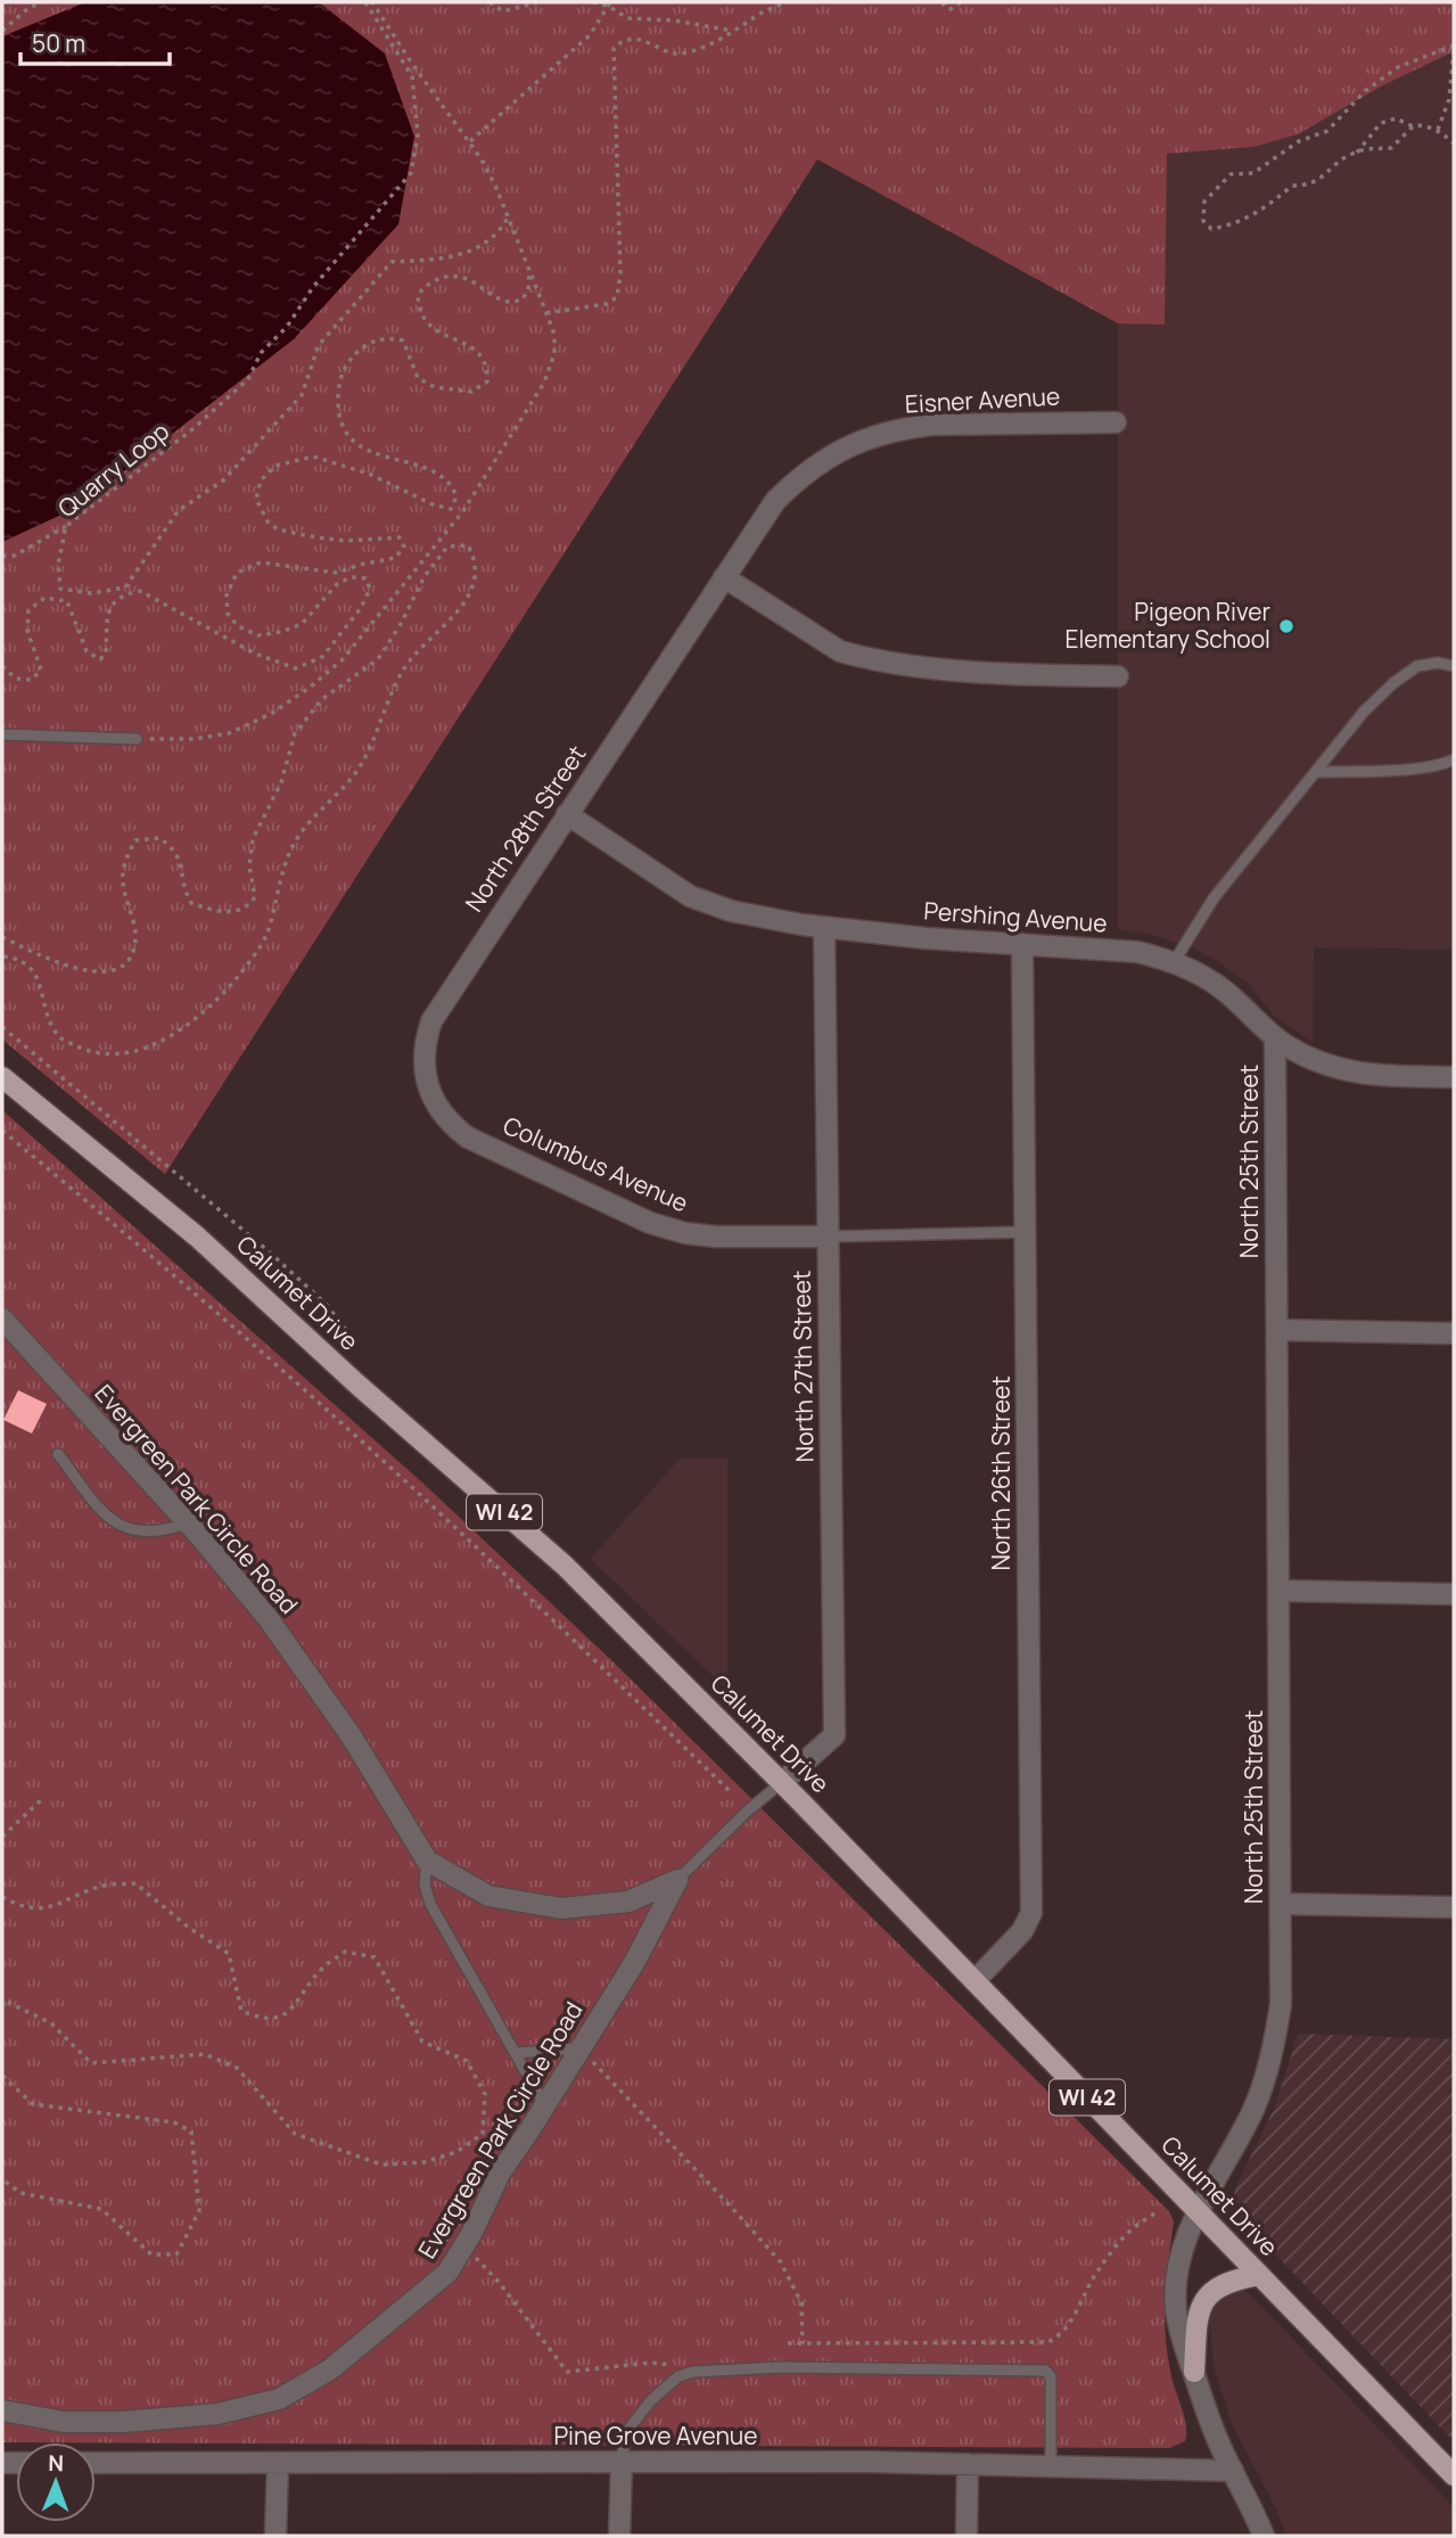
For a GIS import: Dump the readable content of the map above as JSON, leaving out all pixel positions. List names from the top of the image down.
{
  "streets": {
    "main road": ["Calumet Drive", "WI 42"],
    "street": [
      "Eisner Avenue",
      "North 28th Street",
      "Pershing Avenue",
      "North 25th Street",
      "Columbus Avenue",
      "North 27th Street",
      "North 26th Street",
      "Evergreen Park Circle Road",
      "Pine Grove Avenue"
    ],
    "path": ["Quarry Loop"]
  },
  "crossings": [
    ["Eisner Avenue", "North 28th Street"],
    ["North 28th Street", "Pershing Avenue"],
    ["North 28th Street", "Columbus Avenue"],
    ["Pershing Avenue", "North 25th Street"],
    ["Pershing Avenue", "North 27th Street"],
    ["Pershing Avenue", "North 26th Street"],
    ["North 25th Street", "Calumet Drive"],
    ["North 25th Street", "Pine Grove Avenue"],
    ["Columbus Avenue", "North 27th Street"],
    ["Calumet Drive", "North 27th Street"],
    ["Calumet Drive", "North 26th Street"],
    ["Calumet Drive", "Evergreen Park Circle Road"],
    ["North 27th Street", "Evergreen Park Circle Road"]
  ],
  "places": ["Pigeon River Elementary School"],
  "scale_bar": "50 m",
  "north": "top"
}
